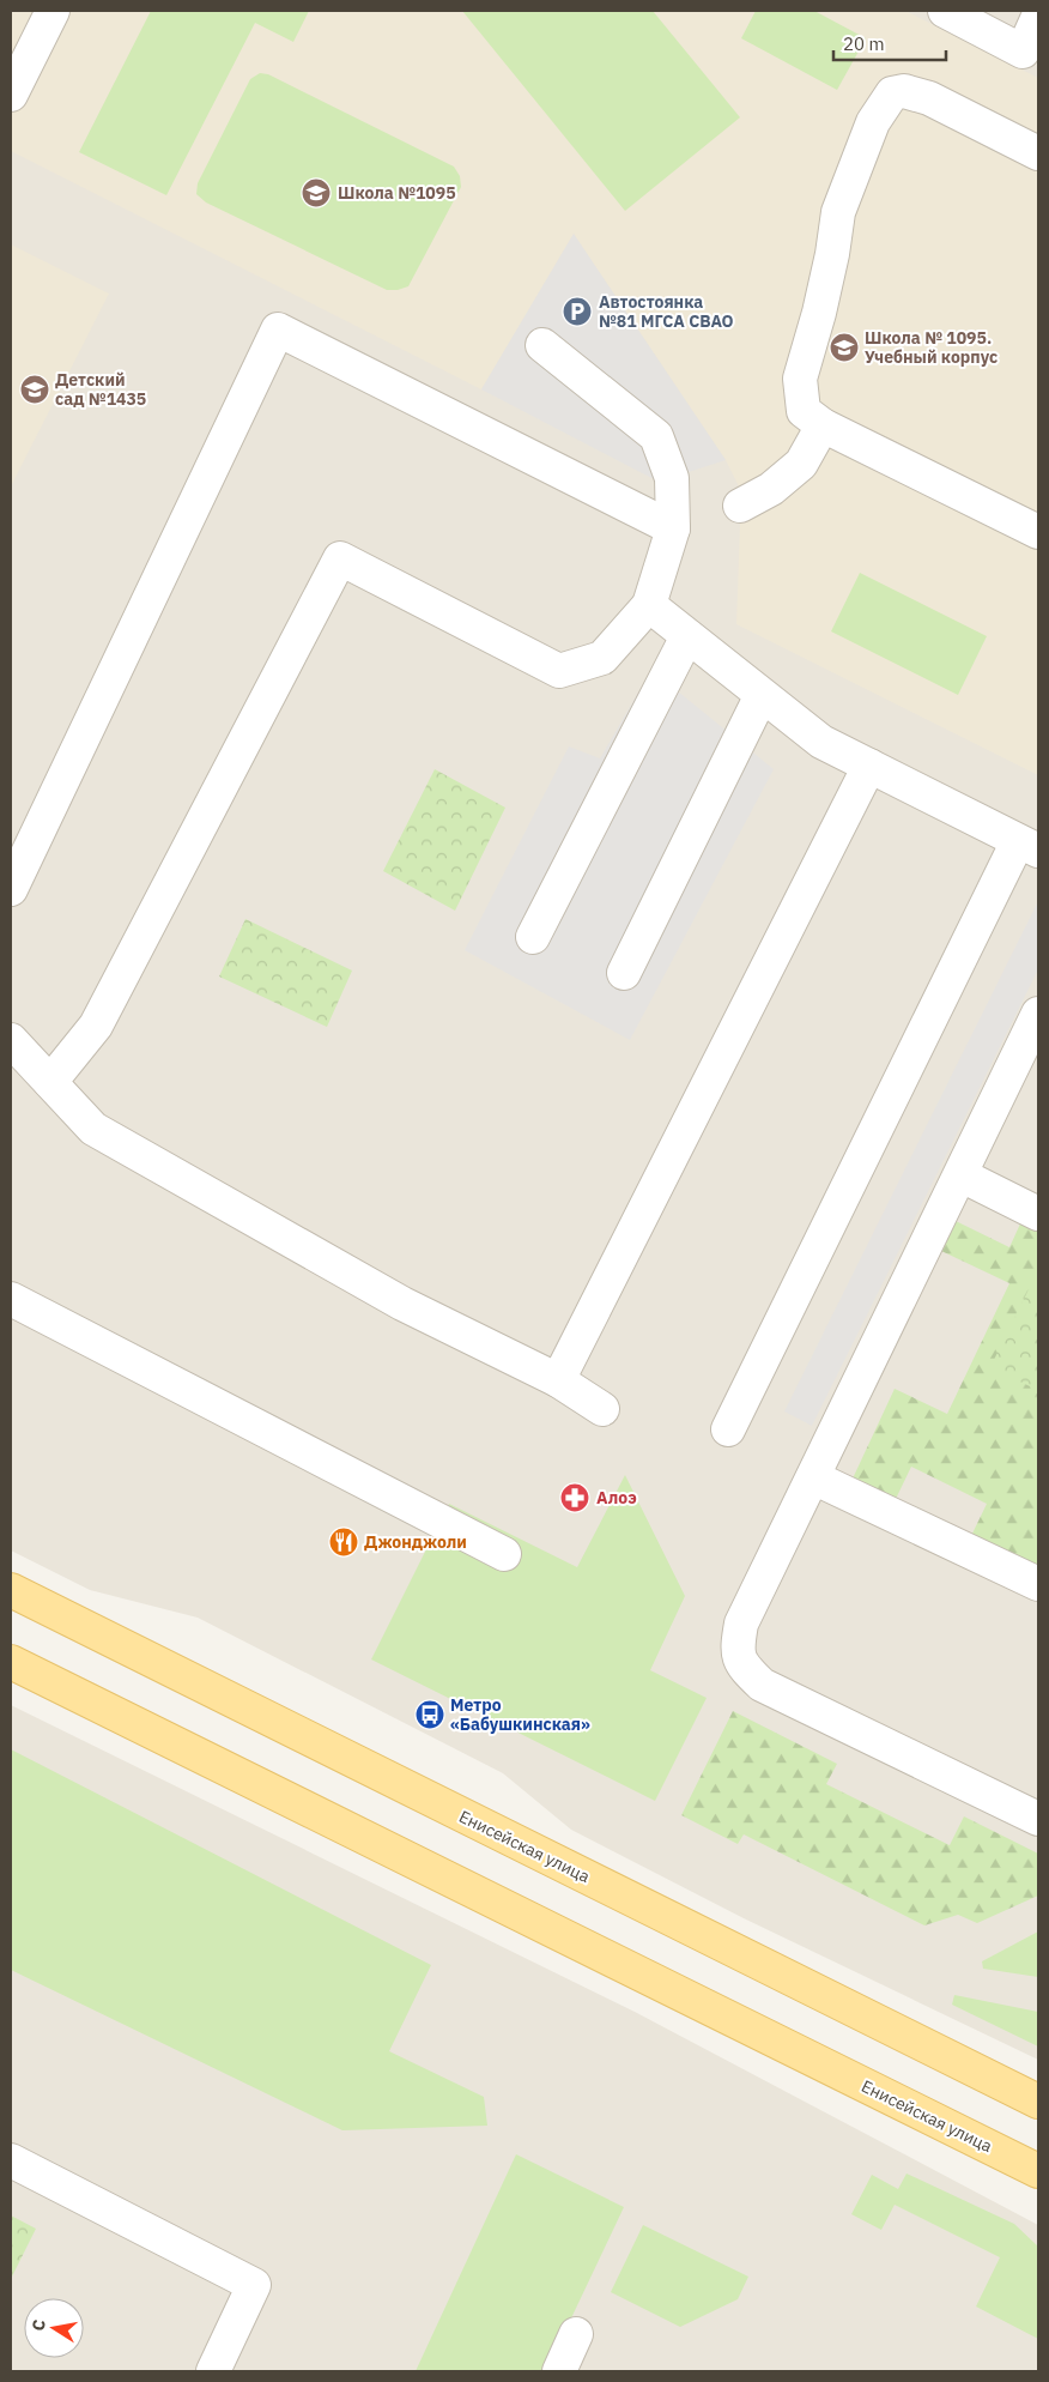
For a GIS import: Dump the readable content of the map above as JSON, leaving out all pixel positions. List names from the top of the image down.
{
  "streets": {
    "main road": ["Енисейская улица"]
  },
  "places": {
    "school or university": ["Школа №1095", "Школа № 1095. Учебный корпус", "Детский сад №1435"],
    "parking": ["Автостоянка №81 МГСА СВАО"],
    "pharmacy": ["Алоэ"],
    "restaurant": ["Джонджоли"],
    "bus stop": ["Метро «Бабушкинская»"]
  },
  "scale_bar": "20 m",
  "north": "left"
}
